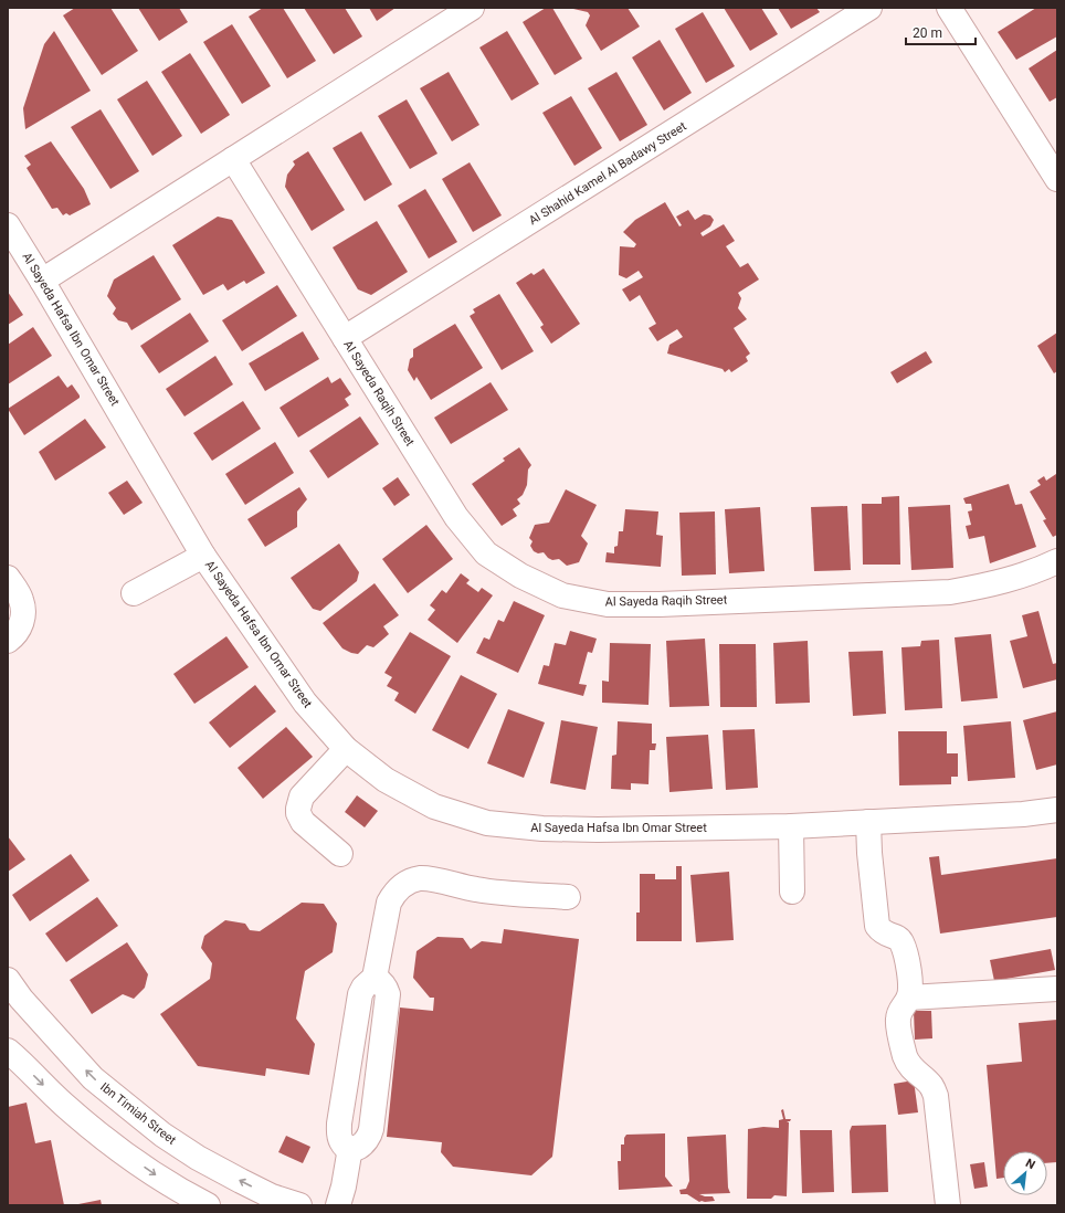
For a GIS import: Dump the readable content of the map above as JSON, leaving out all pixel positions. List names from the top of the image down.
{
  "streets": {
    "street": [
      "Al Shahid Kamel Al Badawy Street",
      "Al Sayeda Hafsa Ibn Omar Street",
      "Al Sayeda Raqih Street",
      "Ibn Timiah Street"
    ]
  },
  "crossings": [
    ["Al Shahid Kamel Al Badawy Street", "Al Sayeda Raqih Street"]
  ],
  "scale_bar": "20 m",
  "north": "top right"
}
